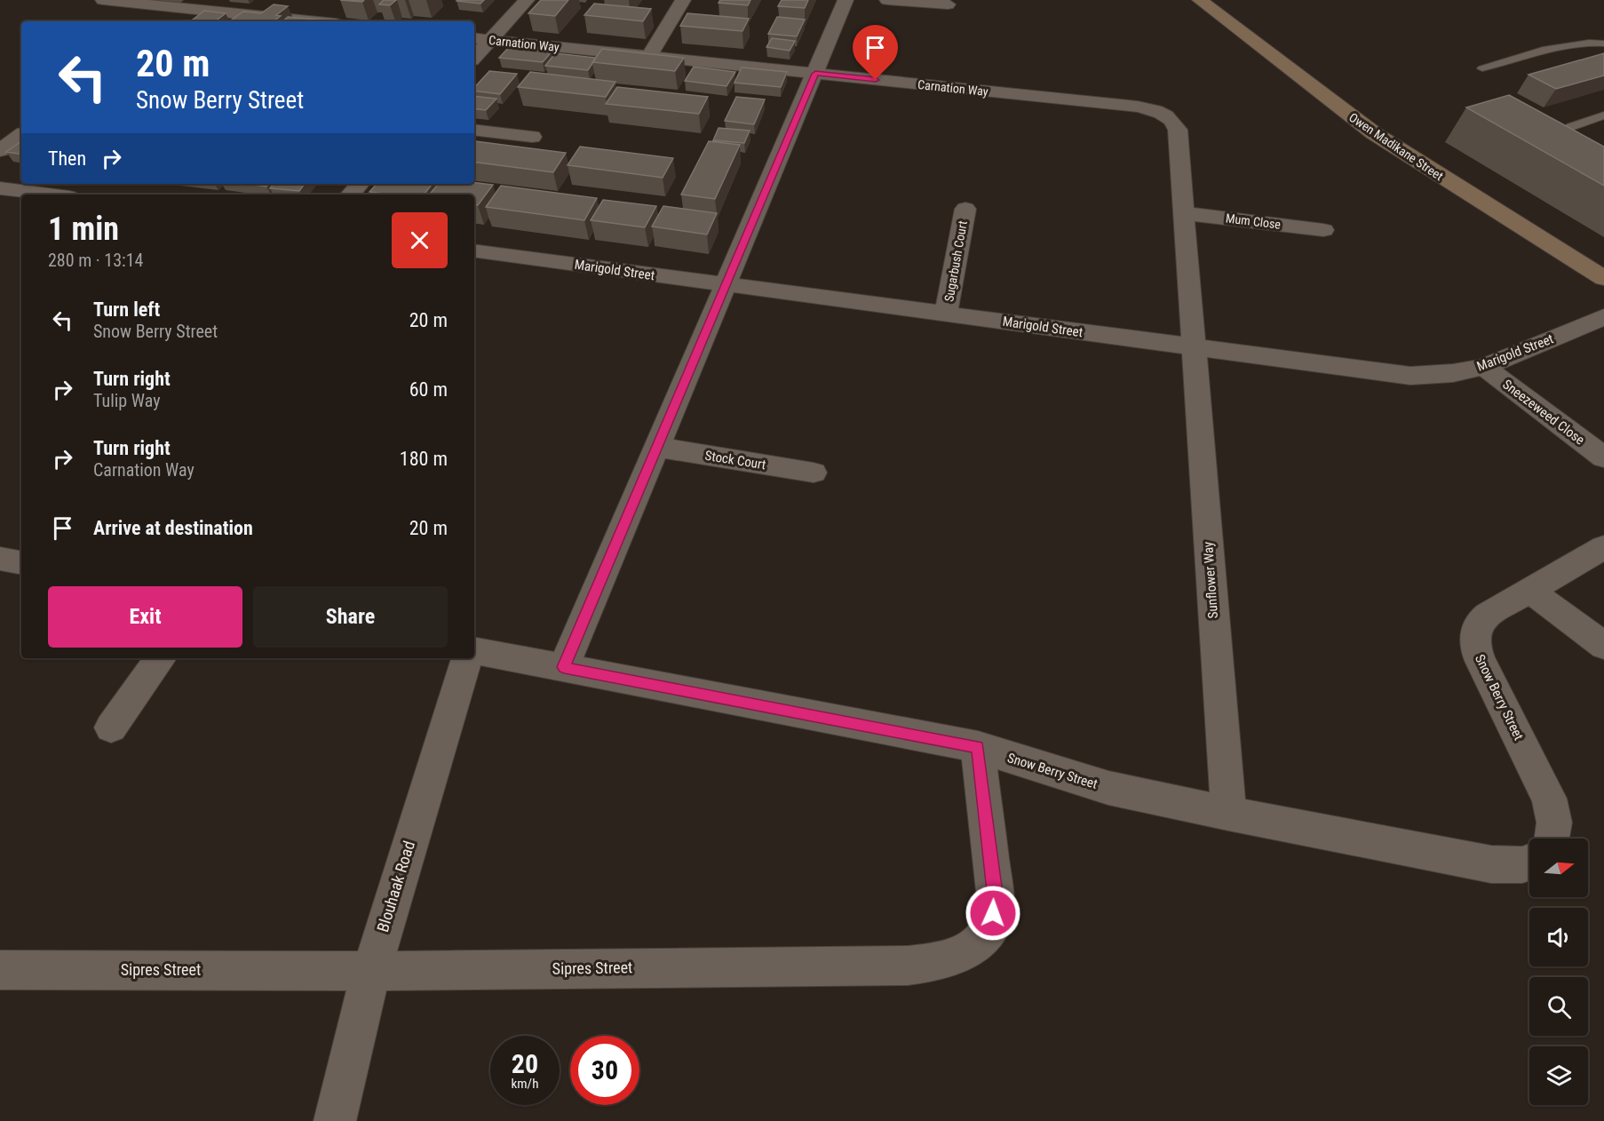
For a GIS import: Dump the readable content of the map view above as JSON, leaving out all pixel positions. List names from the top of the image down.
{
  "streets": {
    "street": [
      "Carnation Way",
      "Owen Madikane Street",
      "Mum Close",
      "Sugarbush Court",
      "Marigold Street",
      "Sneezeweed Close",
      "Stock Court",
      "Sunflower Way",
      "Snow Berry Street",
      "Blouhaak Road",
      "Sipres Street"
    ]
  },
  "crossings": [
    ["Carnation Way", "Mum Close"],
    ["Carnation Way", "Marigold Street"],
    ["Carnation Way", "Sunflower Way"],
    ["Sugarbush Court", "Marigold Street"],
    ["Marigold Street", "Sneezeweed Close"],
    ["Marigold Street", "Sunflower Way"],
    ["Sunflower Way", "Snow Berry Street"],
    ["Snow Berry Street", "Sipres Street"],
    ["Blouhaak Road", "Sipres Street"]
  ],
  "north": "right",
  "page": {
    "turn": ["20 m", "Snow Berry Street"],
    "then": "Then",
    "heading": ["1 min", "280 m · 13:14"],
    "list": [
      {
        "name": "Turn left",
        "note": "Snow Berry Street",
        "value": "20 m"
      },
      {
        "name": "Turn right",
        "note": "Tulip Way",
        "value": "60 m"
      },
      {
        "name": "Turn right",
        "note": "Carnation Way",
        "value": "180 m"
      },
      {
        "name": "Arrive at destination",
        "value": "20 m"
      }
    ],
    "buttons": ["Exit", "Share"],
    "speed": "20 km/h",
    "limit": "30"
  }
}
